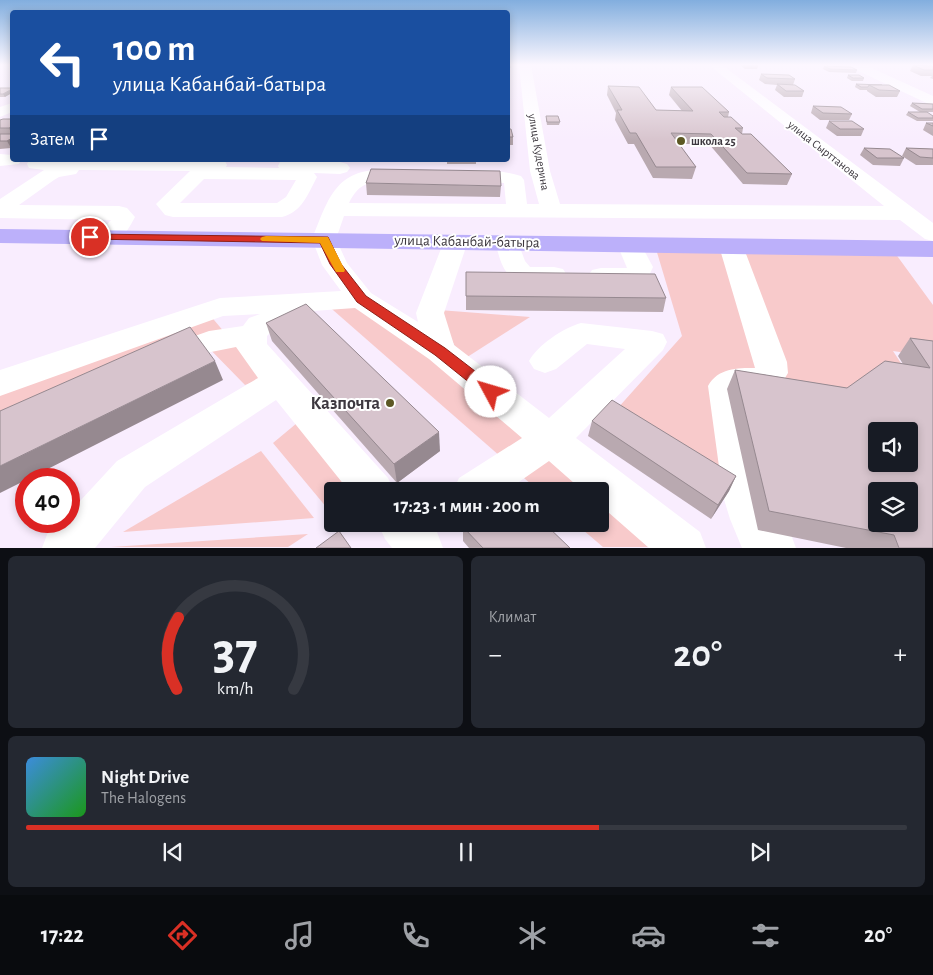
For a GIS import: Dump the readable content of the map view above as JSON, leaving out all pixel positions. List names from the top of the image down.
{
  "streets": {
    "main road": ["улица Кабанбай-батыра"],
    "street": ["улица Сырттанова", "улица Кудерина"]
  },
  "places": ["школа 25", "Казпочта"],
  "page": {
    "turn": ["100 m", "улица Кабанбай-батыра"],
    "then": "Затем",
    "limit": "40",
    "trip": "17:23 · 1 мин · 200 m",
    "tile": "Климат",
    "heat": ["−", "20°", "+"],
    "song": ["Night Drive", "The Halogens"],
    "tabs": ["17:22", "20°"],
    "gauge": ["37", "km/h"]
  }
}
